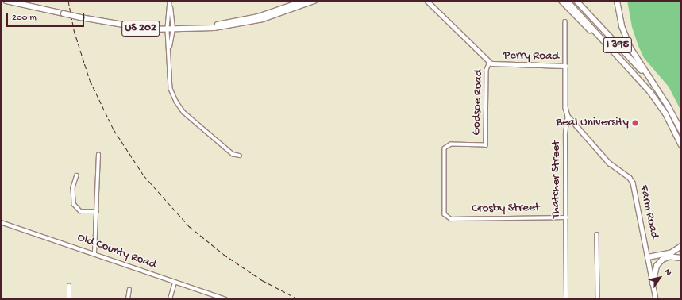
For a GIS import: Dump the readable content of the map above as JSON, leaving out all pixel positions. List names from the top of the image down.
{
  "streets": {
    "highway": ["US 202", "I 395"],
    "street": [
      "Perry Road",
      "Godsoe Road",
      "Thatcher Street",
      "Crosby Street",
      "Farm Road",
      "Old County Road"
    ]
  },
  "crossings": [
    ["Perry Road", "Godsoe Road"],
    ["Perry Road", "Thatcher Street"],
    ["Godsoe Road", "Crosby Street"],
    ["Thatcher Street", "Crosby Street"],
    ["Thatcher Street", "Farm Road"]
  ],
  "places": ["Beal University"],
  "scale_bar": "200 m",
  "north": "top right"
}
